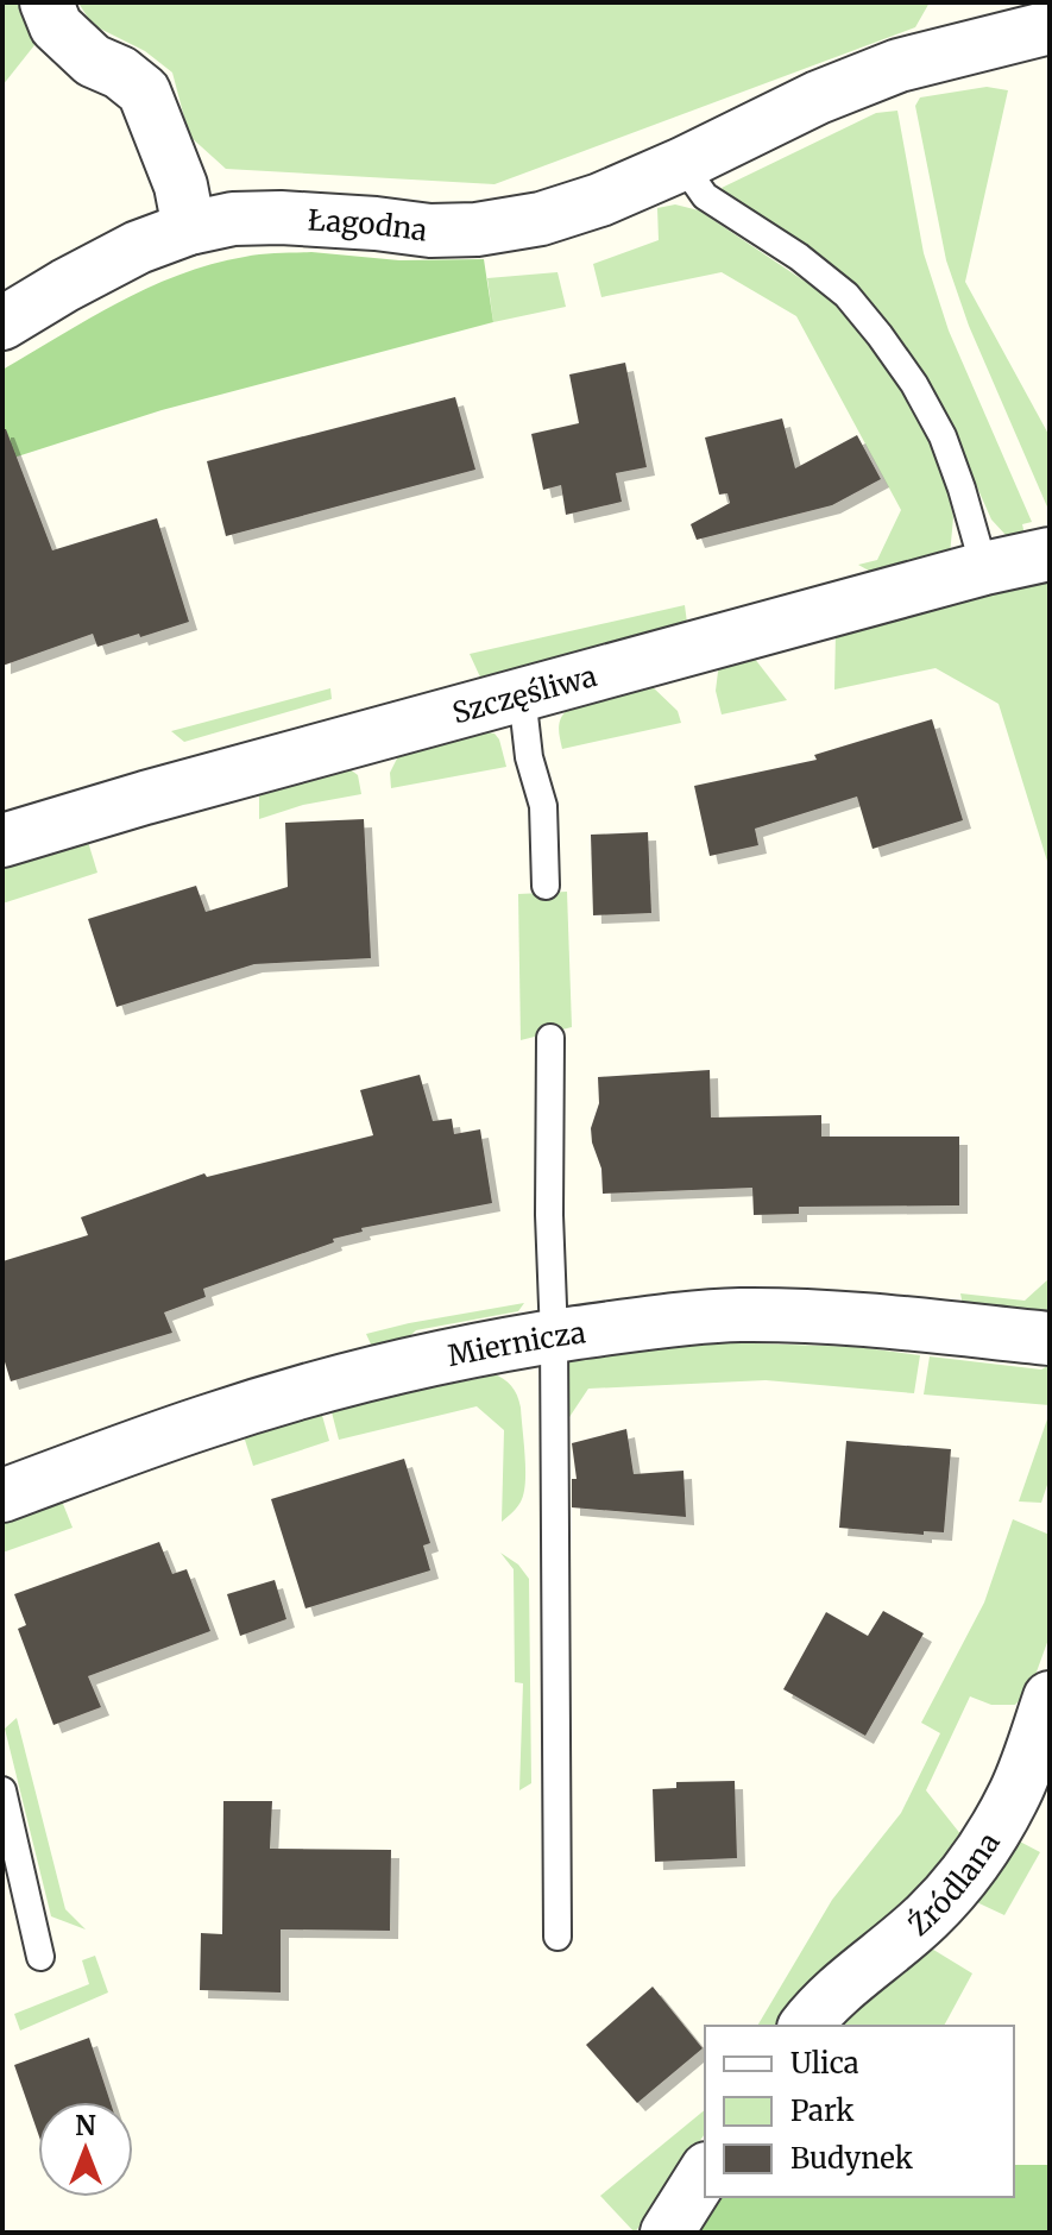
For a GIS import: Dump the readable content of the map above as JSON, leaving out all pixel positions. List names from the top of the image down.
{
  "streets": {
    "street": [
      "Łagodna",
      "Szczęśliwa",
      "Miernicza",
      "Źródlana"
    ]
  },
  "legend": ["Ulica", "Park", "Budynek"],
  "north": "top"
}
